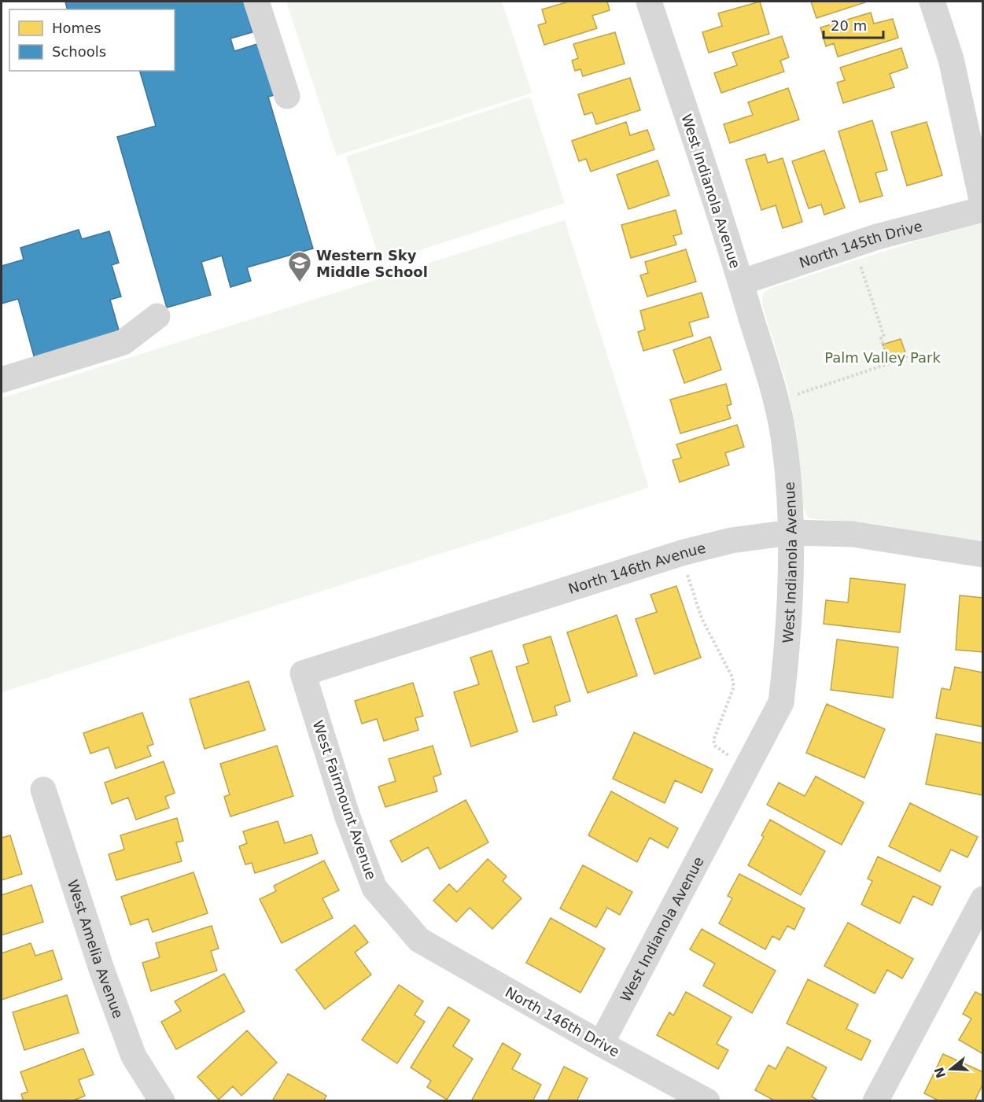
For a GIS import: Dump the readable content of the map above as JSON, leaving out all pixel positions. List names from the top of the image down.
{
  "streets": {
    "street": [
      "West Indianola Avenue",
      "North 145th Drive",
      "North 146th Avenue",
      "West Fairmount Avenue",
      "West Amelia Avenue",
      "North 146th Drive"
    ]
  },
  "crossings": [
    ["West Indianola Avenue", "North 145th Drive"],
    ["West Indianola Avenue", "North 146th Avenue"],
    ["West Indianola Avenue", "North 146th Drive"],
    ["North 146th Avenue", "West Fairmount Avenue"],
    ["West Fairmount Avenue", "North 146th Drive"]
  ],
  "parks": ["Palm Valley Park"],
  "places": {
    "school or university": ["Western Sky Middle School"]
  },
  "legend": ["Homes", "Schools"],
  "scale_bar": "20 m",
  "north": "left"
}
